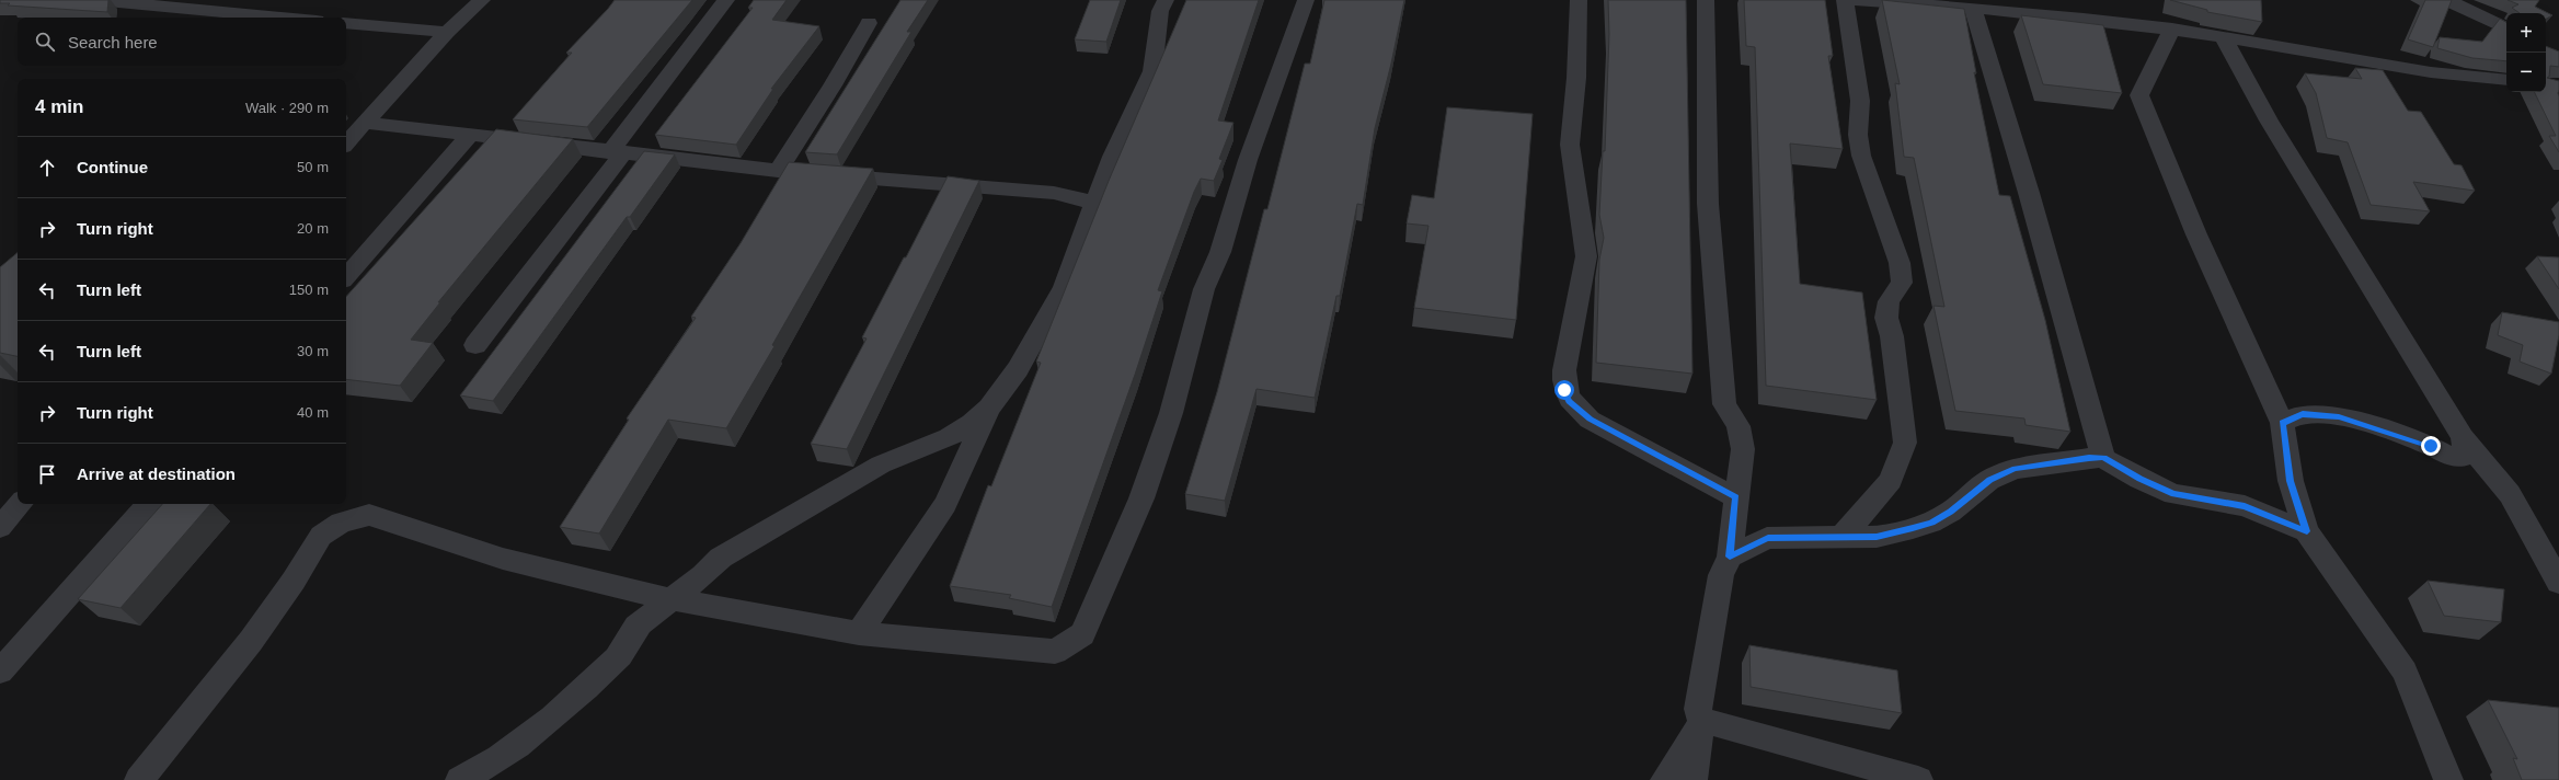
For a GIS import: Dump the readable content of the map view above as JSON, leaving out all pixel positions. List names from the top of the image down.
{
  "page": {
    "map_buttons": ["+", "−"],
    "search": "Search here",
    "heading": ["4 min", "Walk · 290 m"],
    "list": [
      ["Continue", "50 m"],
      ["Turn right", "20 m"],
      ["Turn left", "150 m"],
      ["Turn left", "30 m"],
      ["Turn right", "40 m"],
      "Arrive at destination"
    ]
  }
}
